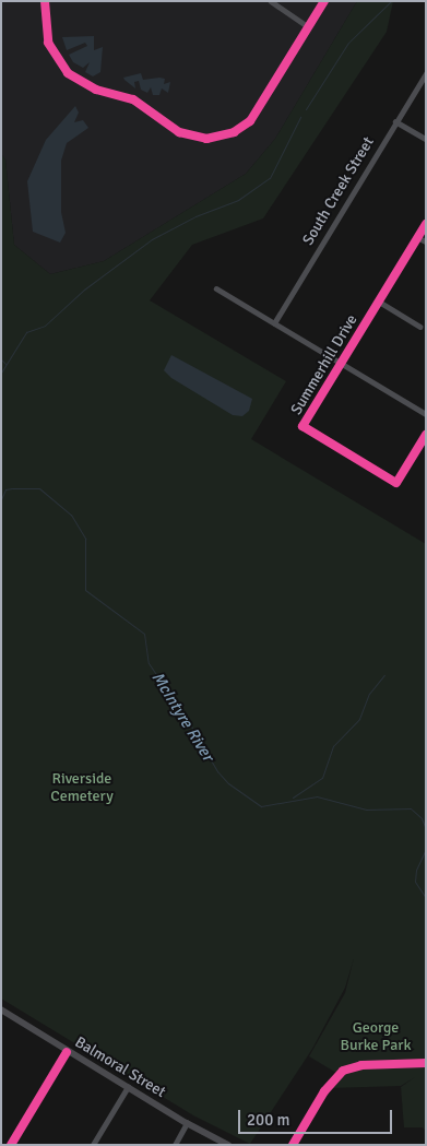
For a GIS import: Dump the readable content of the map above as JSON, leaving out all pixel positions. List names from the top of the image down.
{
  "streets": {
    "main road": ["Balmoral Street"],
    "street": ["South Creek Street", "Summerhill Drive"]
  },
  "water": ["McIntyre River"],
  "parks": ["Riverside Cemetery", "George Burke Park"],
  "scale_bar": "200 m"
}
